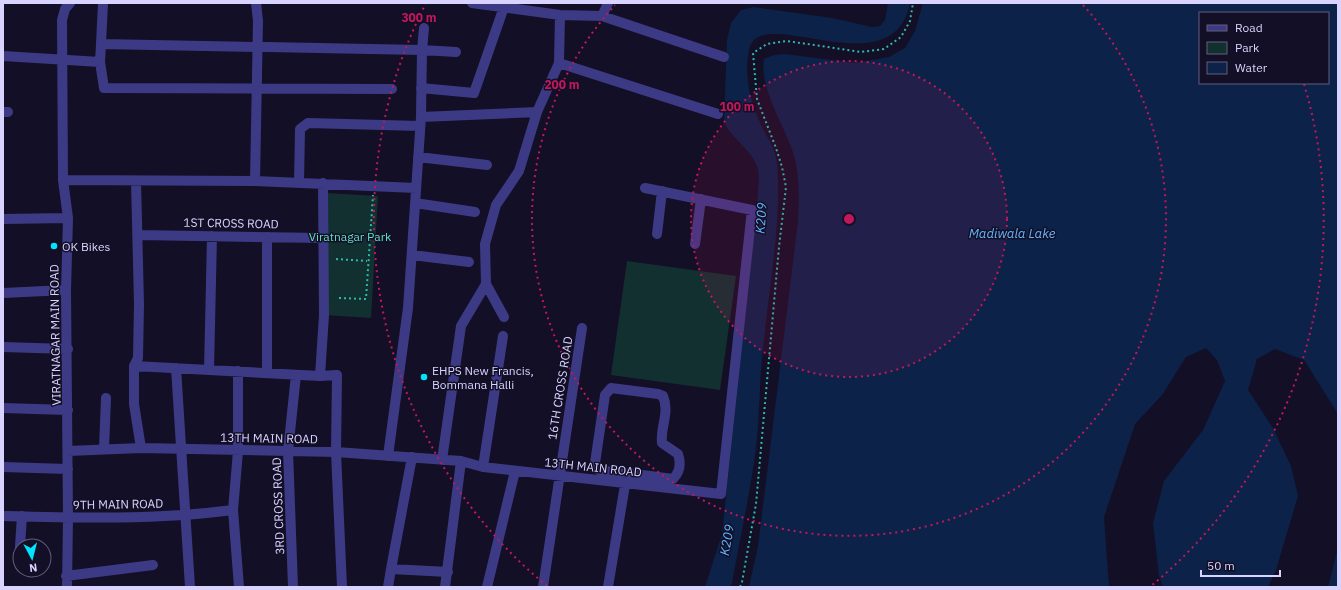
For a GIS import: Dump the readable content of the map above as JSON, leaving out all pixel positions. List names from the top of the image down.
{
  "streets": {
    "street": [
      "1ST CROSS ROAD",
      "VIRATNAGAR MAIN ROAD",
      "16TH CROSS ROAD",
      "13TH MAIN ROAD",
      "9TH MAIN ROAD",
      "3RD CROSS ROAD"
    ]
  },
  "crossings": [
    ["VIRATNAGAR MAIN ROAD", "13TH MAIN ROAD"],
    ["VIRATNAGAR MAIN ROAD", "9TH MAIN ROAD"],
    ["16TH CROSS ROAD", "13TH MAIN ROAD"],
    ["13TH MAIN ROAD", "3RD CROSS ROAD"]
  ],
  "water": ["K209", "Madiwala Lake"],
  "parks": ["Viratnagar Park"],
  "places": ["OK Bikes", "EHPS New Francis, Bommana Halli"],
  "legend": ["Road", "Park", "Water"],
  "scale_bar": "50 m",
  "north": "bottom",
  "rings": ["300 m", "200 m", "100 m"]
}
